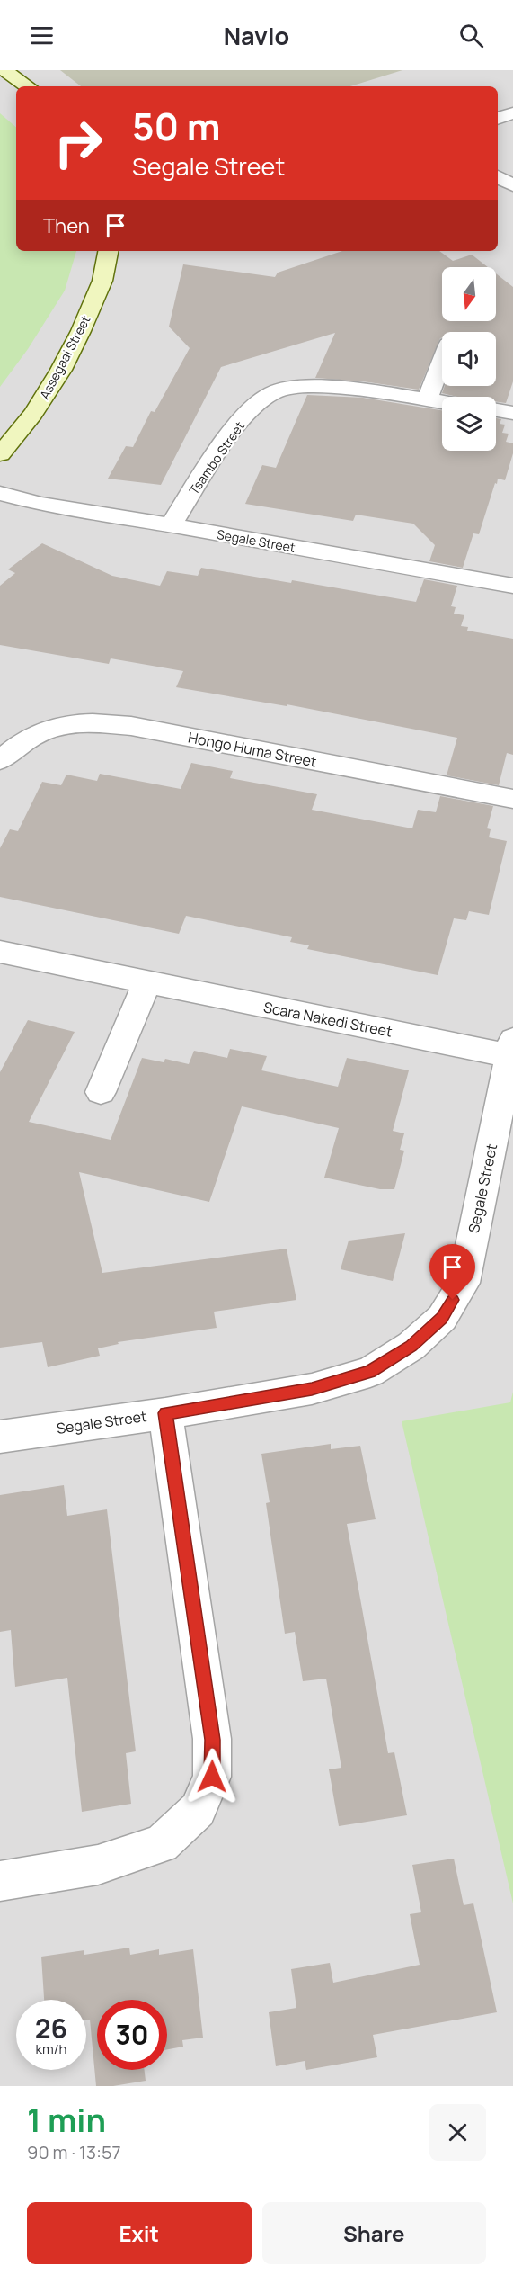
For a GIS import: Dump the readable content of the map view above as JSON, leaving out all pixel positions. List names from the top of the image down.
{
  "streets": {
    "street": [
      "Assegaai Street",
      "Tsambo Street",
      "Segale Street",
      "Hongo Huma Street",
      "Scara Nakedi Street"
    ]
  },
  "crossings": [
    ["Tsambo Street", "Segale Street"],
    ["Segale Street", "Scara Nakedi Street"]
  ],
  "north": "bottom",
  "page": {
    "header": "Navio",
    "turn": ["50 m", "Segale Street"],
    "then": "Then",
    "speed": "26 km/h",
    "limit": "30",
    "heading": ["1 min", "90 m · 13:57"],
    "buttons": ["Exit", "Share"]
  }
}
